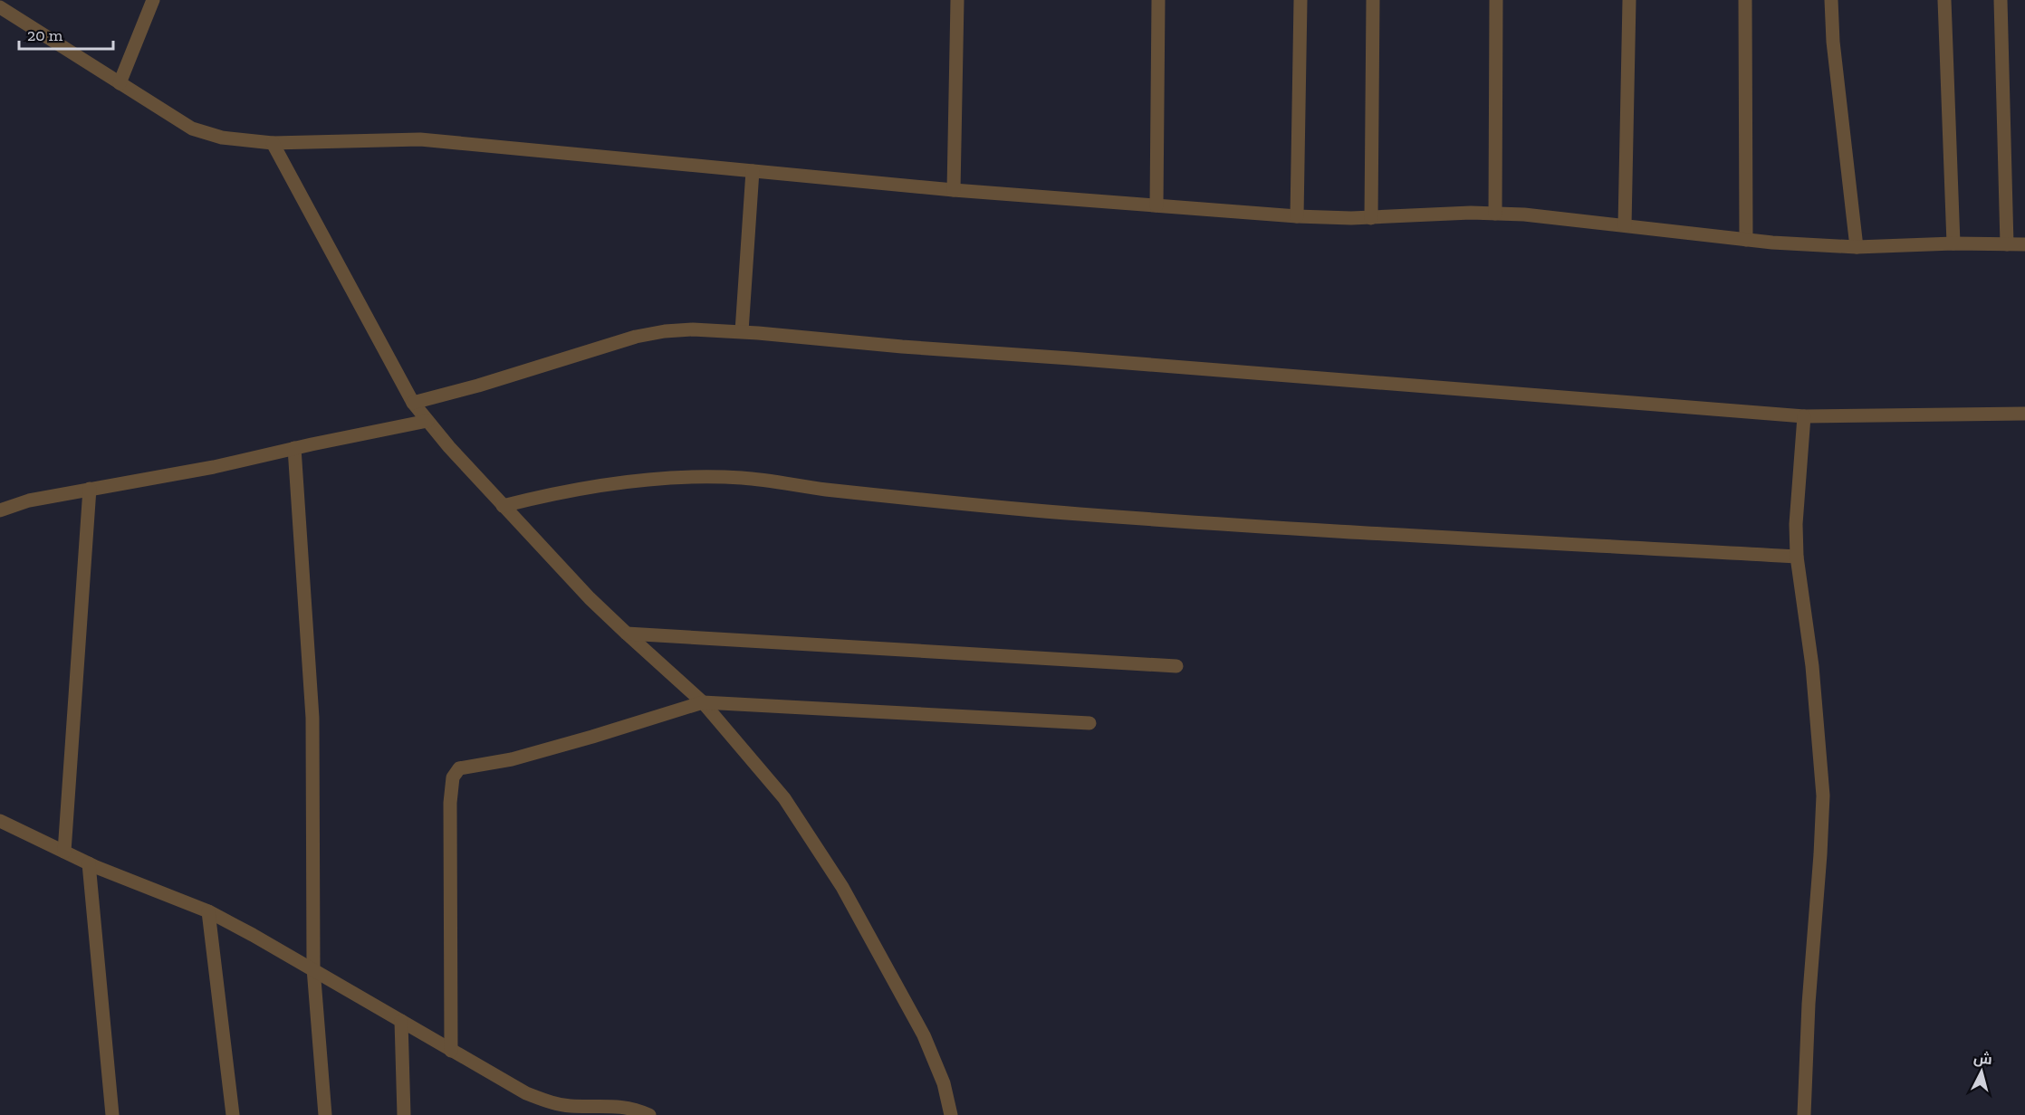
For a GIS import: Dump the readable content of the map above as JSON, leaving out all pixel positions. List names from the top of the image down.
{
  "scale_bar": "20 m",
  "north": "top"
}
